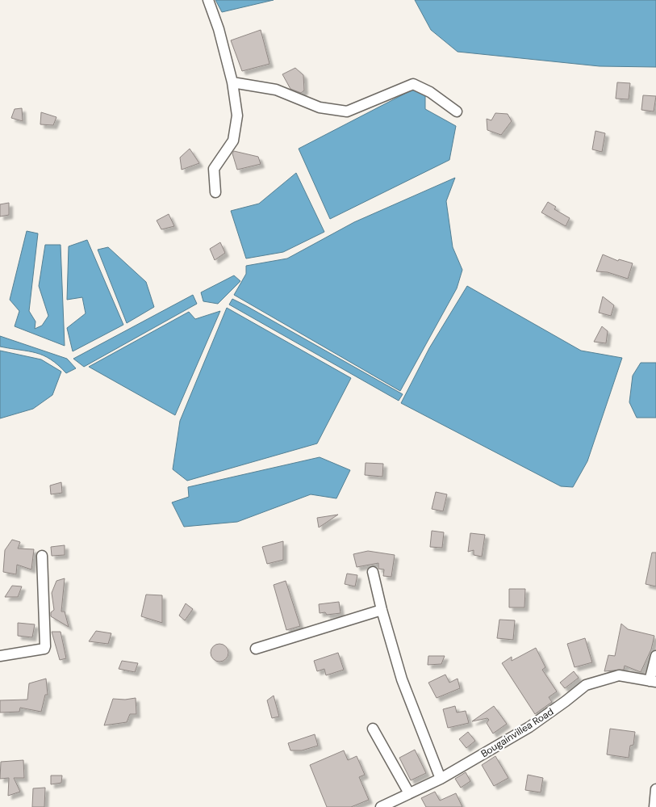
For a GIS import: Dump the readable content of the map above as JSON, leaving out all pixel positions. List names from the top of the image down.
{
  "streets": {
    "street": ["Bougainvillea Road"]
  }
}
